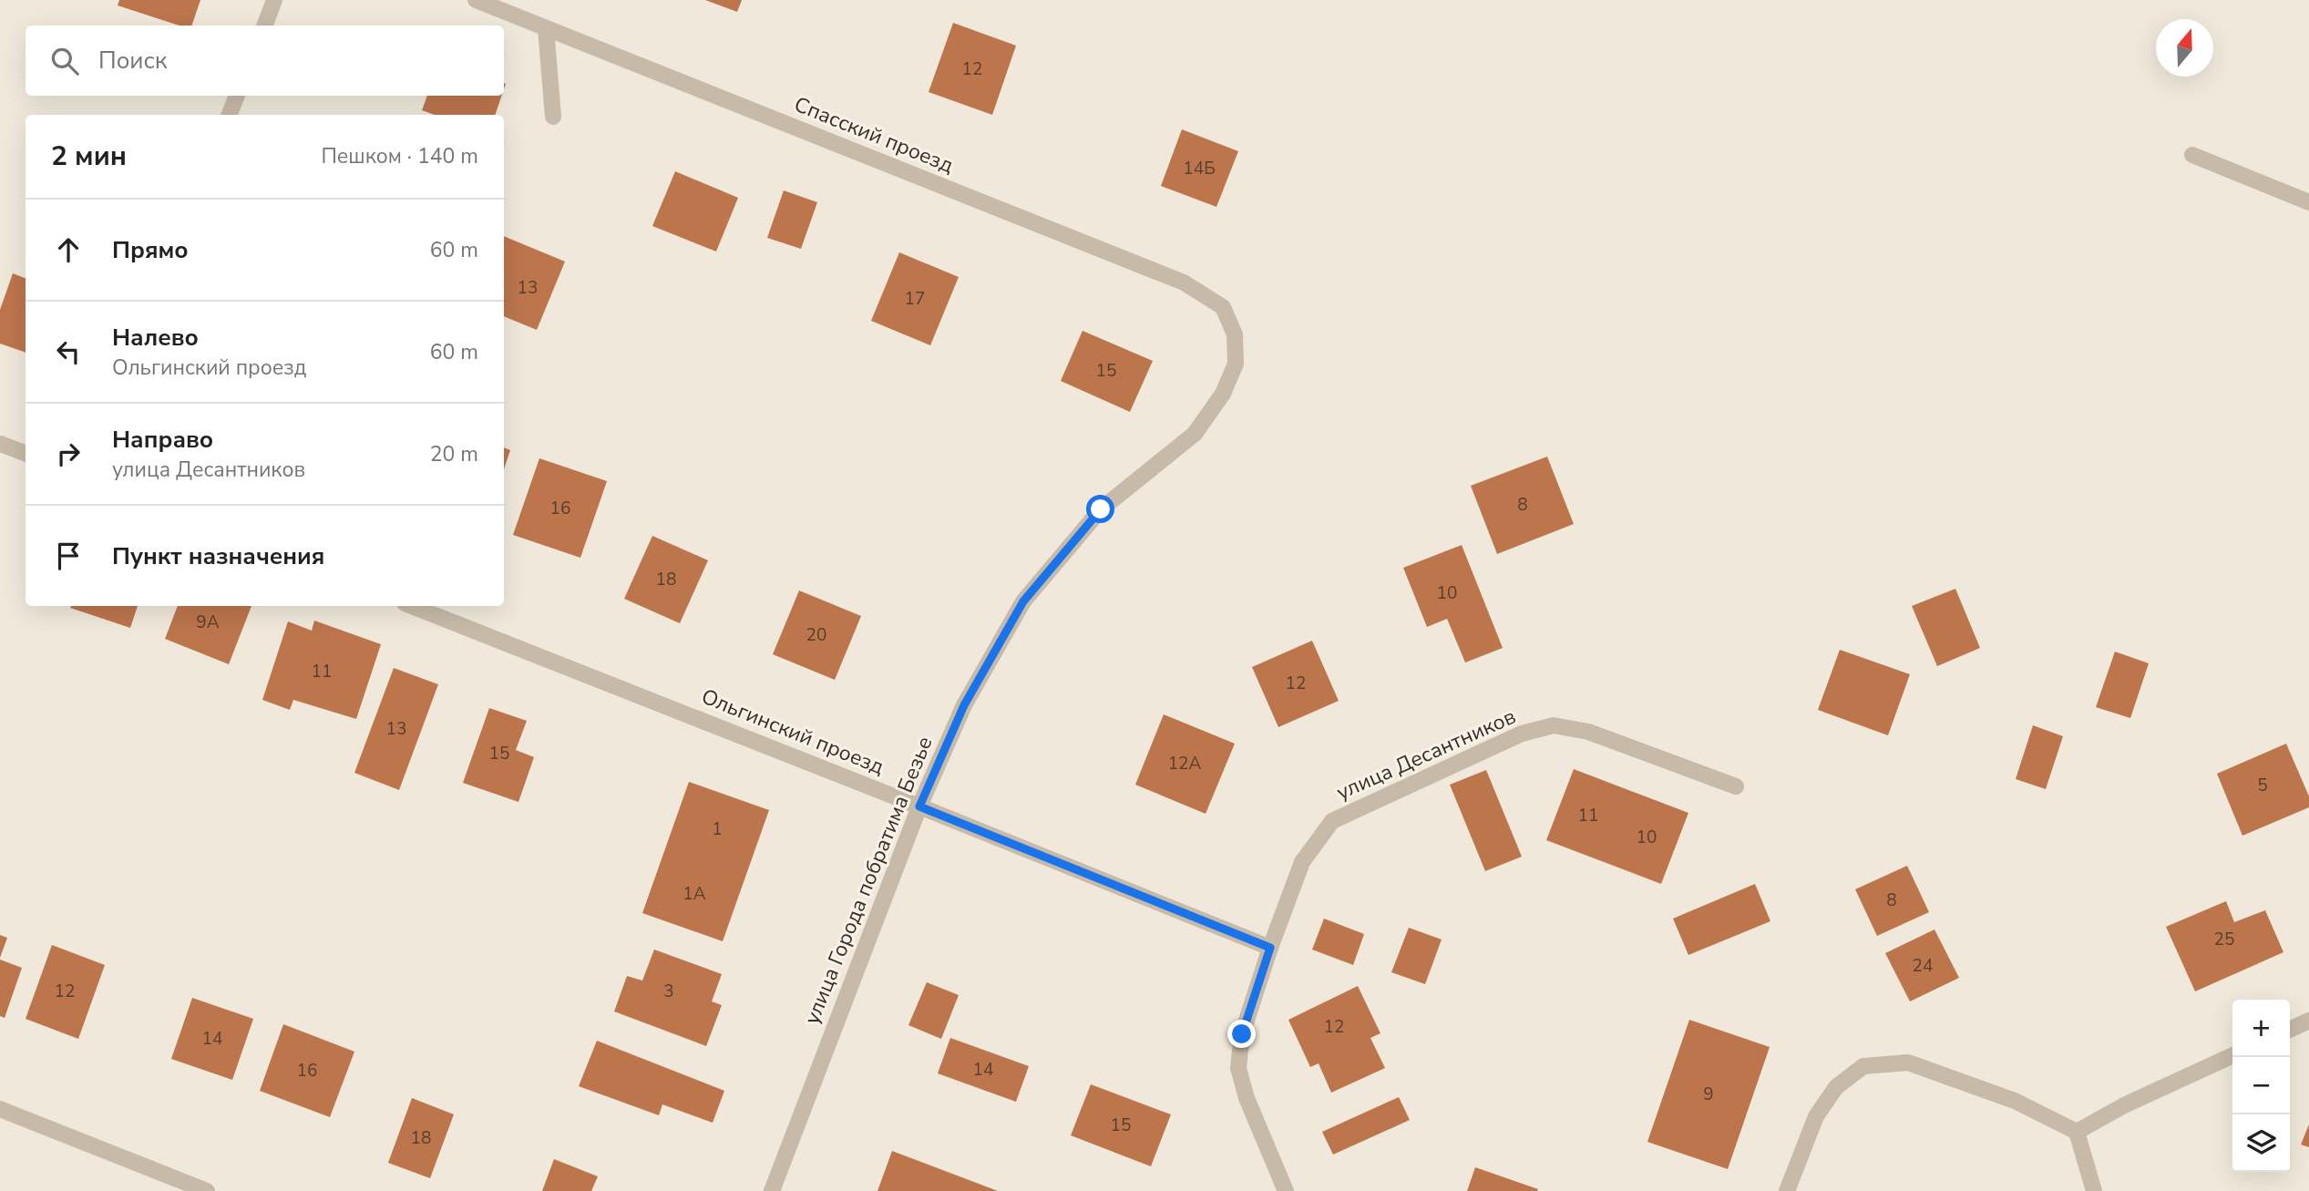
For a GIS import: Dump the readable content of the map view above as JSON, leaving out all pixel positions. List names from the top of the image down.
{
  "streets": {
    "street": [
      "Спасский проезд",
      "Ольгинский проезд",
      "улица Десантников",
      "улица Города побратима Безье"
    ]
  },
  "crossings": [
    ["Спасский проезд", "улица Города побратима Безье"],
    ["Ольгинский проезд", "улица Десантников"],
    ["Ольгинский проезд", "улица Города побратима Безье"]
  ],
  "house_numbers": [
    "12",
    "14Б",
    "13",
    "17",
    "15",
    "8",
    "16",
    "18",
    "10",
    "9А",
    "20",
    "11",
    "12",
    "13",
    "15",
    "12А",
    "5",
    "11",
    "1",
    "10",
    "1А",
    "8",
    "25",
    "24",
    "12",
    "3",
    "12",
    "14",
    "14",
    "16",
    "9",
    "15",
    "18"
  ],
  "north": "top",
  "page": {
    "search": "Поиск",
    "heading": ["2 мин", "Пешком · 140 m"],
    "list": [
      ["Прямо", "60 m"],
      ["Налево", "Ольгинский проезд", "60 m"],
      ["Направо", "улица Десантников", "20 m"],
      "Пункт назначения"
    ],
    "map_buttons": ["+", "−"]
  }
}
